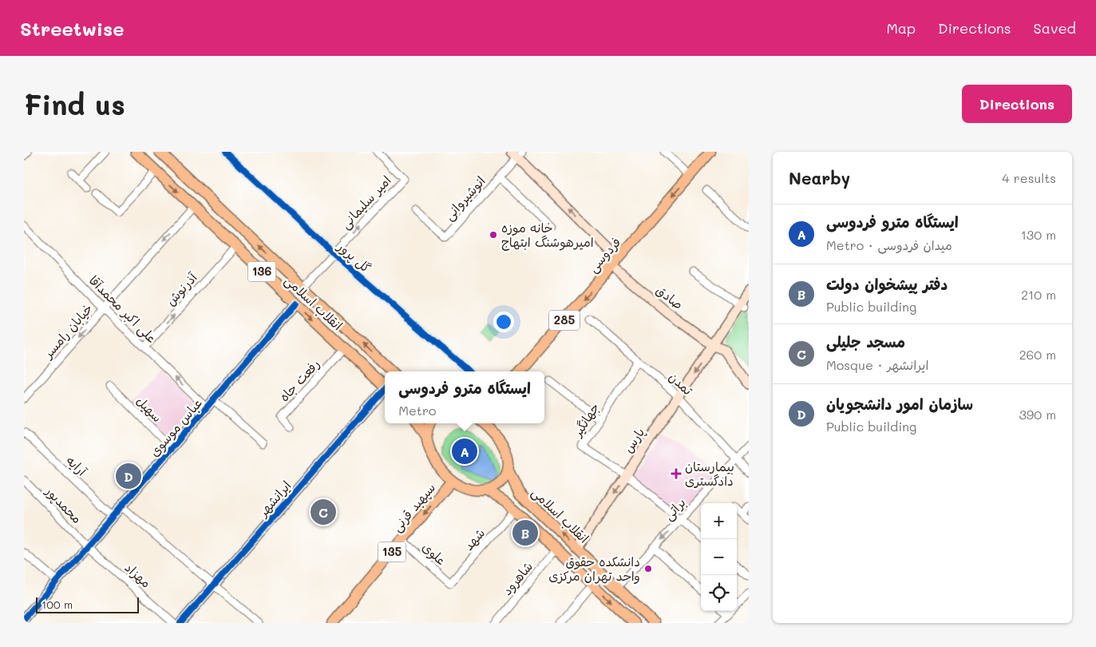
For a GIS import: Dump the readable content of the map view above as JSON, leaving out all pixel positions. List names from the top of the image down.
{
  "streets": {
    "main road": [
      "فردوسی",
      "136",
      "انقلاب اسلامی",
      "285",
      "سپهبد قرنی",
      "135"
    ],
    "street": [
      "انوشیروانی",
      "امیر سلیمانی",
      "گل پرور",
      "آذرنوش",
      "صادق",
      "علی اکبر محمدآقا",
      "خیابان رامسر",
      "رفعت جاه",
      "تمدن",
      "سهیل",
      "جهانگیر",
      "عباس موسوی",
      "پارس",
      "آرایه",
      "ایرانشهر",
      "محمدپور",
      "براتی",
      "شهد",
      "علوی",
      "مهزاد",
      "شاهرود"
    ]
  },
  "crossings": [
    ["انوشیروانی", "صادق"],
    ["امیر سلیمانی", "گل پرور"],
    ["امیر سلیمانی", "انقلاب اسلامی"],
    ["فردوسی", "صادق"],
    ["آذرنوش", "انقلاب اسلامی"],
    ["آذرنوش", "علی اکبر محمدآقا"],
    ["صادق", "پارس"],
    ["انقلاب اسلامی", "خیابان رامسر"],
    ["انقلاب اسلامی", "رفعت جاه"],
    ["انقلاب اسلامی", "عباس موسوی"],
    ["انقلاب اسلامی", "پارس"],
    ["انقلاب اسلامی", "براتی"],
    ["انقلاب اسلامی", "شهد"],
    ["انقلاب اسلامی", "شاهرود"],
    ["علی اکبر محمدآقا", "خیابان رامسر"],
    ["علی اکبر محمدآقا", "عباس موسوی"],
    ["تمدن", "جهانگیر"],
    ["تمدن", "پارس"],
    ["تمدن", "براتی"],
    ["سهیل", "عباس موسوی"],
    ["جهانگیر", "پارس"],
    ["عباس موسوی", "آرایه"],
    ["عباس موسوی", "محمدپور"],
    ["عباس موسوی", "مهزاد"],
    ["محمدپور", "مهزاد"],
    ["سپهبد قرنی", "علوی"],
    ["شهد", "علوی"]
  ],
  "one_way": [
    "فردوسی",
    "آذرنوش",
    "خیابان رامسر",
    "پارس",
    "سپهبد قرنی"
  ],
  "places": {
    "other": ["خانه موزه امیرهوشنگ ابتهاج", "دانشکده حقوق واحد تهران مرکزی"],
    "health": ["بیمارستان دادگستری"]
  },
  "scale_bar": "100 m",
  "page": {
    "header": "Streetwise",
    "nav": ["Map", "Directions", "Saved"],
    "buttons": "Directions",
    "title": "Find us",
    "heading": ["Nearby", "4 results"],
    "list": [
      {
        "mark": "A",
        "name": "ایستگاه مترو فردوسی",
        "note": "Metro · میدان فردوسی",
        "value": "130 m"
      },
      {
        "mark": "B",
        "name": "دفتر پیشخوان دولت",
        "note": "Public building",
        "value": "210 m"
      },
      {
        "mark": "C",
        "name": "مسجد جلیلی",
        "note": "Mosque · ایرانشهر",
        "value": "260 m"
      },
      {
        "mark": "D",
        "name": "سازمان امور دانشجویان",
        "note": "Public building",
        "value": "390 m"
      }
    ],
    "popup": ["ایستگاه مترو فردوسی", "Metro"],
    "pins": [
      "A",
      "D",
      "C",
      "B"
    ],
    "map_buttons": ["+", "−"],
    "scale": "100 m"
  }
}
